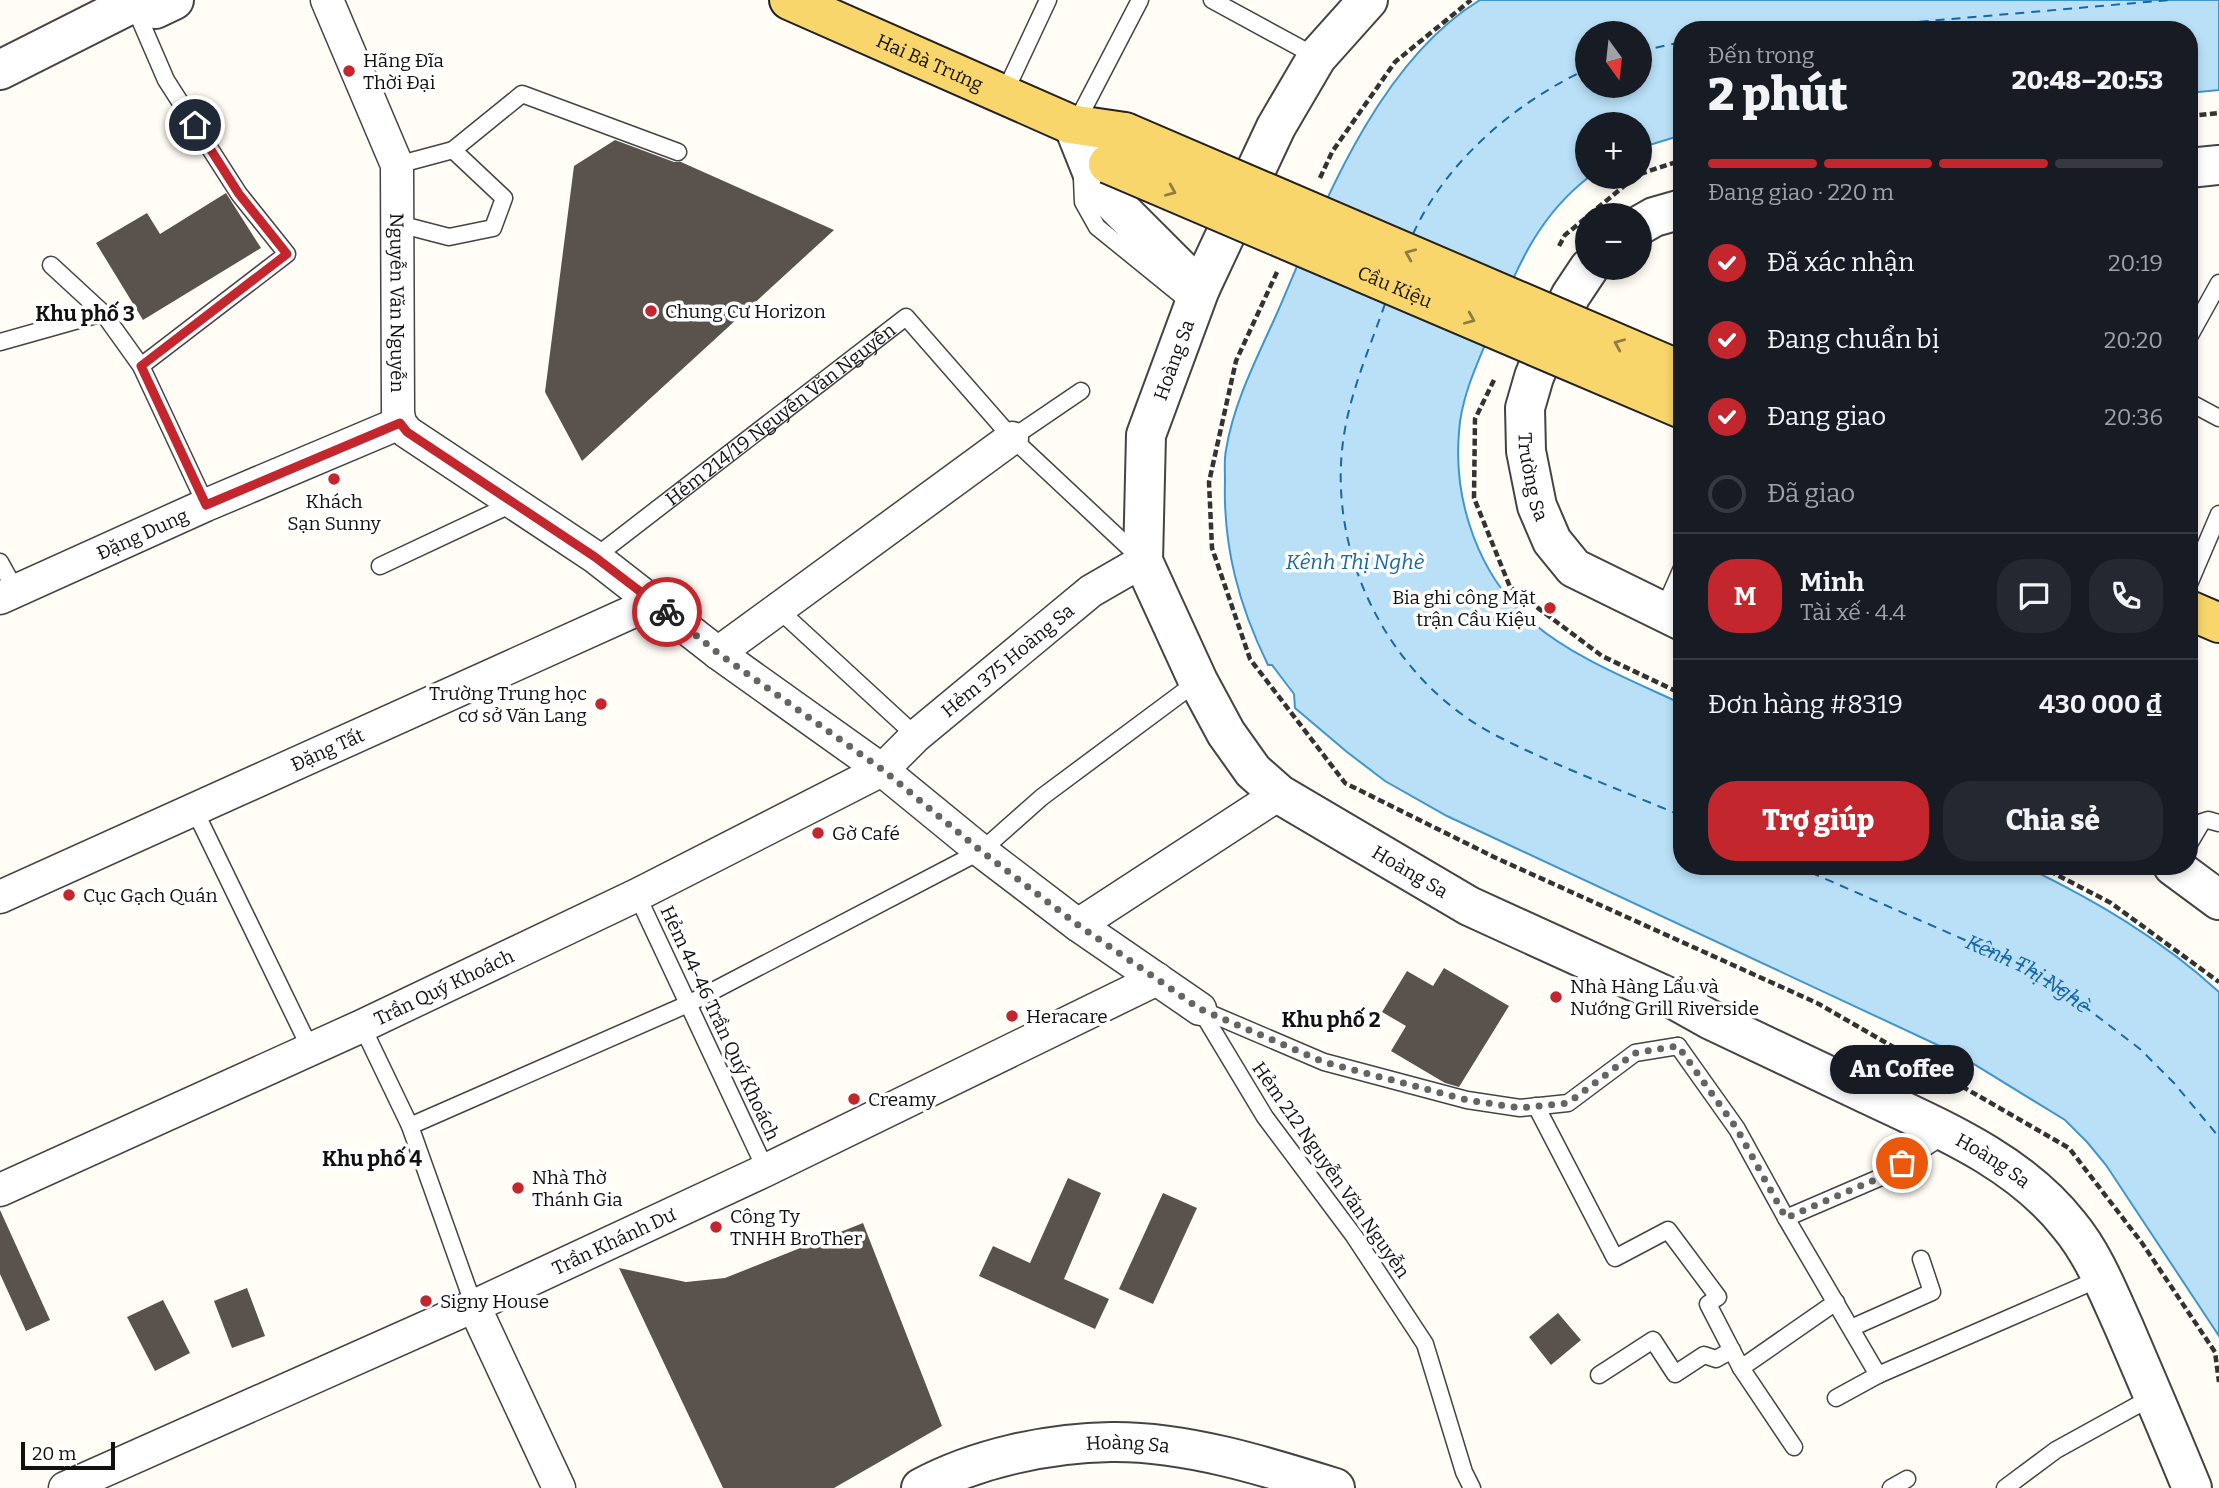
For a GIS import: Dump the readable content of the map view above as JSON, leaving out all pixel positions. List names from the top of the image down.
{
  "streets": {
    "main road": ["Hai Bà Trưng", "Cầu Kiệu"],
    "street": [
      "Nguyễn Văn Nguyễn",
      "Hoàng Sa",
      "Trường Sa",
      "Đặng Dung",
      "Hẻm 375 Hoàng Sa",
      "Ðặng Tất",
      "Trần Quý Khoách",
      "Trần Khánh Dư"
    ],
    "lane": ["Hẻm 214/19 Nguyễn Văn Nguyễn", "Hẻm 44-46 Trần Quý Khoách", "Hẻm 212 Nguyễn Văn Nguyễn"]
  },
  "crossings": [
    ["Hai Bà Trưng", "Cầu Kiệu"],
    ["Nguyễn Văn Nguyễn", "Đặng Dung"],
    ["Hoàng Sa", "Hẻm 214/19 Nguyễn Văn Nguyễn"],
    ["Hoàng Sa", "Hẻm 375 Hoàng Sa"],
    ["Hoàng Sa", "Hẻm 212 Nguyễn Văn Nguyễn"],
    ["Hẻm 214/19 Nguyễn Văn Nguyễn", "Hẻm 375 Hoàng Sa"],
    ["Hẻm 375 Hoàng Sa", "Trần Quý Khoách"],
    ["Trần Quý Khoách", "Hẻm 44-46 Trần Quý Khoách"],
    ["Hẻm 44-46 Trần Quý Khoách", "Trần Khánh Dư"]
  ],
  "districts": ["Khu phố 3", "Khu phố 2", "Khu phố 4"],
  "water": ["Kênh Thị Nghè"],
  "places": [
    "Hãng Đĩa Thời Đại",
    "Chung Cư Horizon",
    "Khách Sạn Sunny",
    "Bia ghi công Mặt trận Cầu Kiệu",
    "Trường Trung học cơ sở Văn Lang",
    "Gờ Café",
    "Cục Gạch Quán",
    "Nhà Hàng Lẩu và Nướng Grill Riverside",
    "Heracare",
    "Creamy",
    "An Coffee",
    "Nhà Thờ Thánh Gia",
    "Công Ty TNHH BroTher",
    "Signy House"
  ],
  "scale_bar": "20 m",
  "north": "bottom",
  "page": {
    "map_buttons": ["+", "−"],
    "heading": ["2 phút", "Đến trong", "20:48–20:53"],
    "panel": [
      "Minh",
      "Tài xế · 4.4",
      "Đơn hàng #8319",
      "430 000 ₫"
    ],
    "bar": "Đang giao · 220 m",
    "list": [
      ["Đã xác nhận", "20:19"],
      ["Đang chuẩn bị", "20:20"],
      ["Đang giao", "20:36"],
      "Đã giao"
    ],
    "round": "M",
    "buttons": ["Trợ giúp", "Chia sẻ"],
    "bubble": "An Coffee",
    "scale": "20 m"
  }
}
